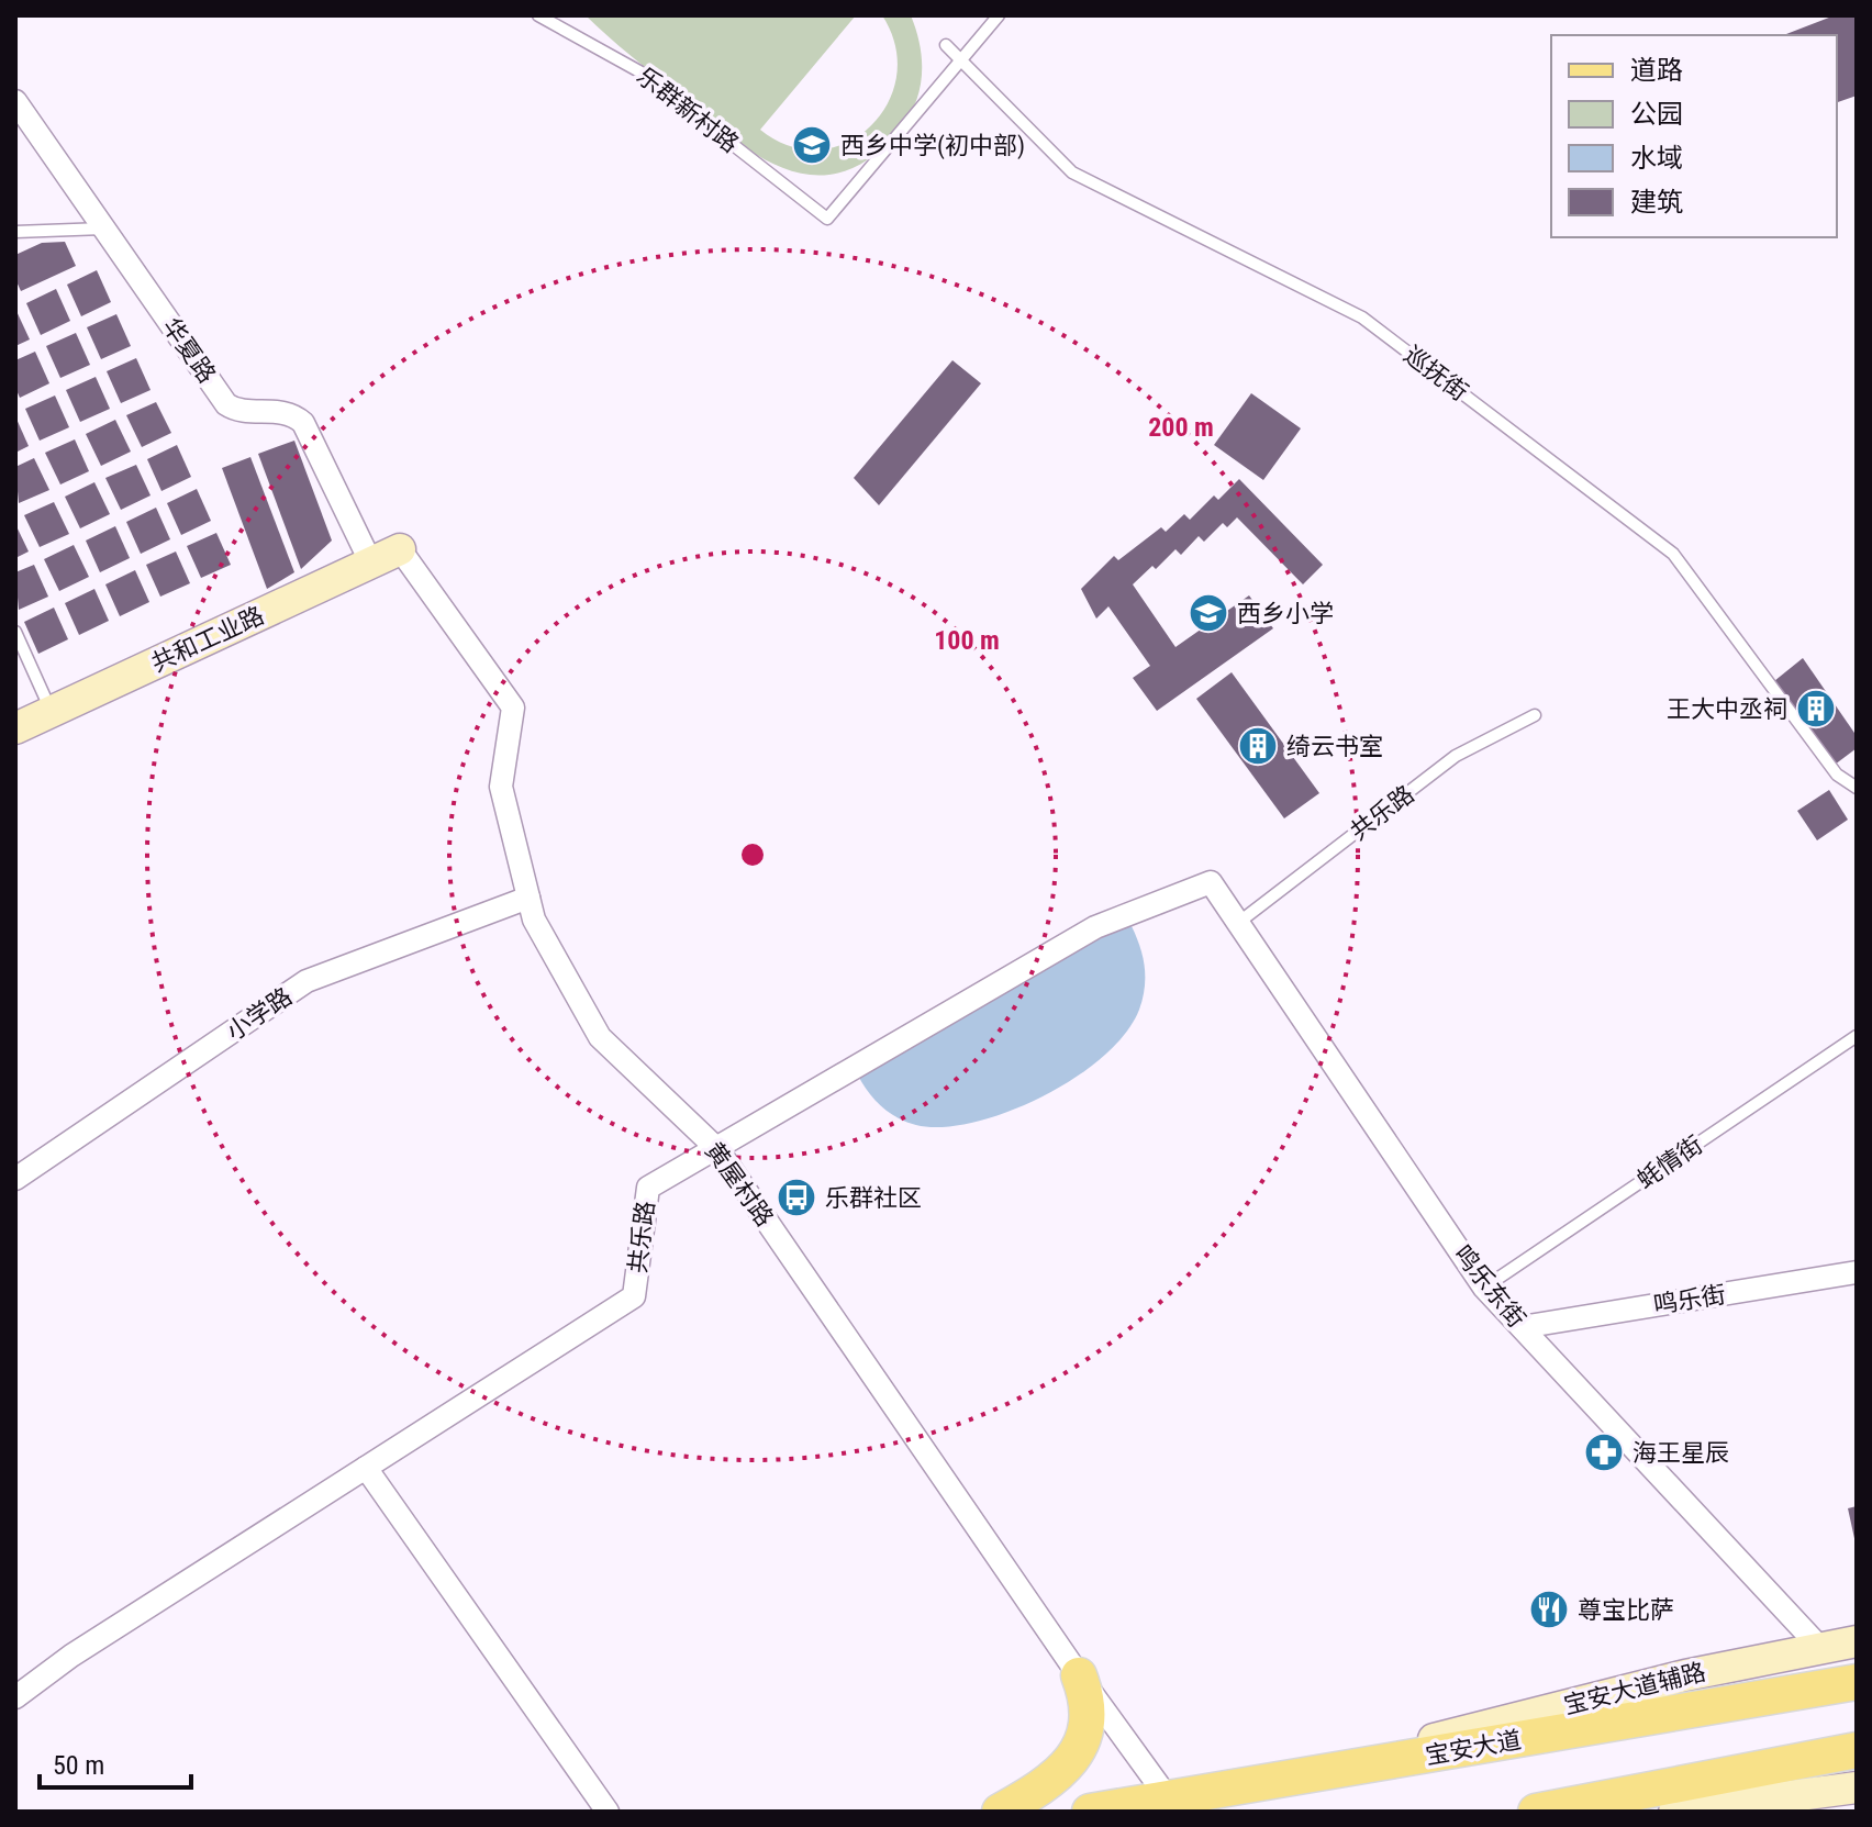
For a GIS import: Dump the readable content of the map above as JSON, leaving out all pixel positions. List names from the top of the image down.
{
  "streets": {
    "main road": ["共和工业路", "宝安大道辅路", "宝安大道"],
    "street": [
      "华夏路",
      "共乐路",
      "小学路",
      "黄屋村路",
      "鸣乐东街",
      "鸣乐街"
    ],
    "lane": ["乐群新村路", "巡抚街", "蚝情街"]
  },
  "crossings": [
    ["乐群新村路", "巡抚街"],
    ["华夏路", "共和工业路"],
    ["共和工业路", "黄屋村路"],
    ["共乐路", "黄屋村路"],
    ["共乐路", "鸣乐东街"],
    ["小学路", "黄屋村路"],
    ["蚝情街", "鸣乐东街"],
    ["黄屋村路", "宝安大道"],
    ["鸣乐东街", "鸣乐街"],
    ["鸣乐东街", "宝安大道辅路"],
    ["宝安大道辅路", "宝安大道"]
  ],
  "places": {
    "school or university": ["西乡中学(初中部)", "西乡小学"],
    "building": ["王大中丞祠", "绮云书室"],
    "bus stop": ["乐群社区"],
    "pharmacy": ["海王星辰"],
    "restaurant": ["尊宝比萨"]
  },
  "legend": [
    "道路",
    "公园",
    "水域",
    "建筑"
  ],
  "scale_bar": "50 m",
  "rings": ["200 m", "100 m"]
}
